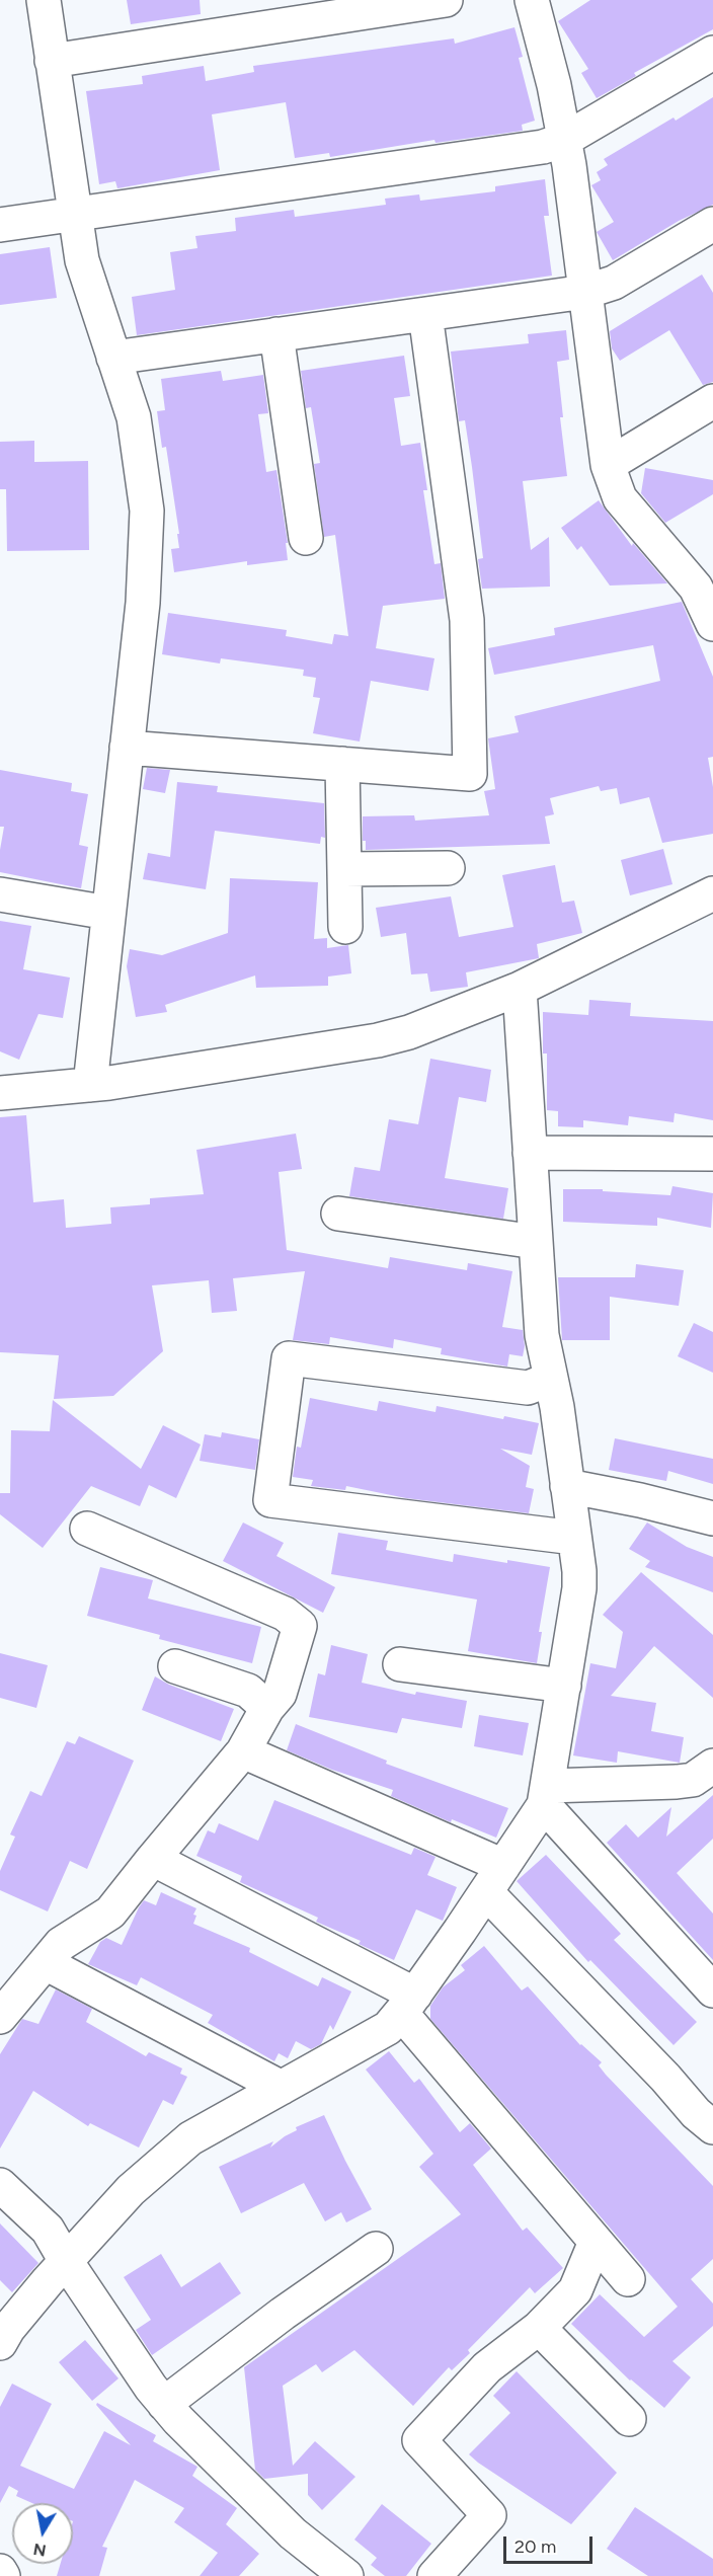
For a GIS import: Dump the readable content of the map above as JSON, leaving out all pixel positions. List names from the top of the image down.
{
  "scale_bar": "20 m",
  "north": "bottom"
}
